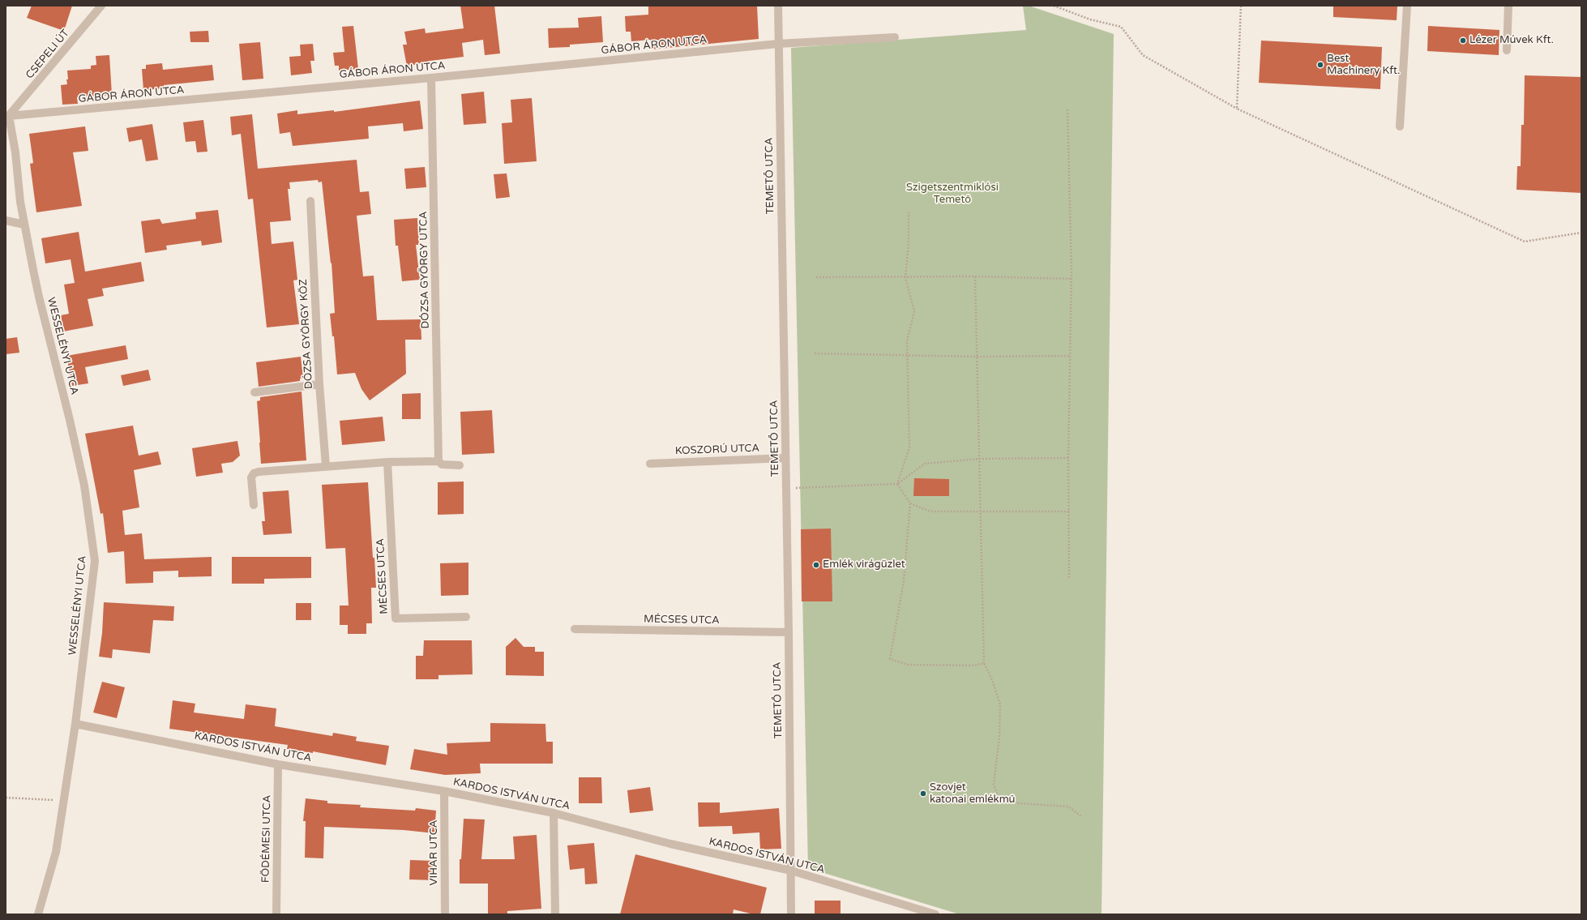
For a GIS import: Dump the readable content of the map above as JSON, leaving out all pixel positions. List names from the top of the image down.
{
  "streets": {
    "street": [
      "GÁBOR ÁRON UTCA",
      "CSEPELI ÚT",
      "TEMETŐ UTCA",
      "DÓZSA GYÖRGY UTCA",
      "DÓZSA GYÖRGY KÖZ",
      "WESSELÉNYI UTCA",
      "KOSZORÚ UTCA",
      "MÉCSES UTCA",
      "KARDOS ISTVÁN UTCA",
      "FÖDÉMESI UTCA",
      "VIHAR UTCA"
    ]
  },
  "crossings": [
    ["GÁBOR ÁRON UTCA", "CSEPELI ÚT"],
    ["GÁBOR ÁRON UTCA", "TEMETŐ UTCA"],
    ["GÁBOR ÁRON UTCA", "DÓZSA GYÖRGY UTCA"],
    ["GÁBOR ÁRON UTCA", "WESSELÉNYI UTCA"],
    ["CSEPELI ÚT", "WESSELÉNYI UTCA"],
    ["TEMETŐ UTCA", "KOSZORÚ UTCA"],
    ["TEMETŐ UTCA", "MÉCSES UTCA"],
    ["TEMETŐ UTCA", "KARDOS ISTVÁN UTCA"],
    ["WESSELÉNYI UTCA", "KARDOS ISTVÁN UTCA"],
    ["KARDOS ISTVÁN UTCA", "FÖDÉMESI UTCA"],
    ["KARDOS ISTVÁN UTCA", "VIHAR UTCA"]
  ],
  "parks": ["Szigetszentmiklósi Temető"],
  "places": [
    "Lézer Múvek Kft.",
    "Best Machinery Kft.",
    "Emlék virágüzlet",
    "Szovjet katonai emlékmű"
  ]
}
